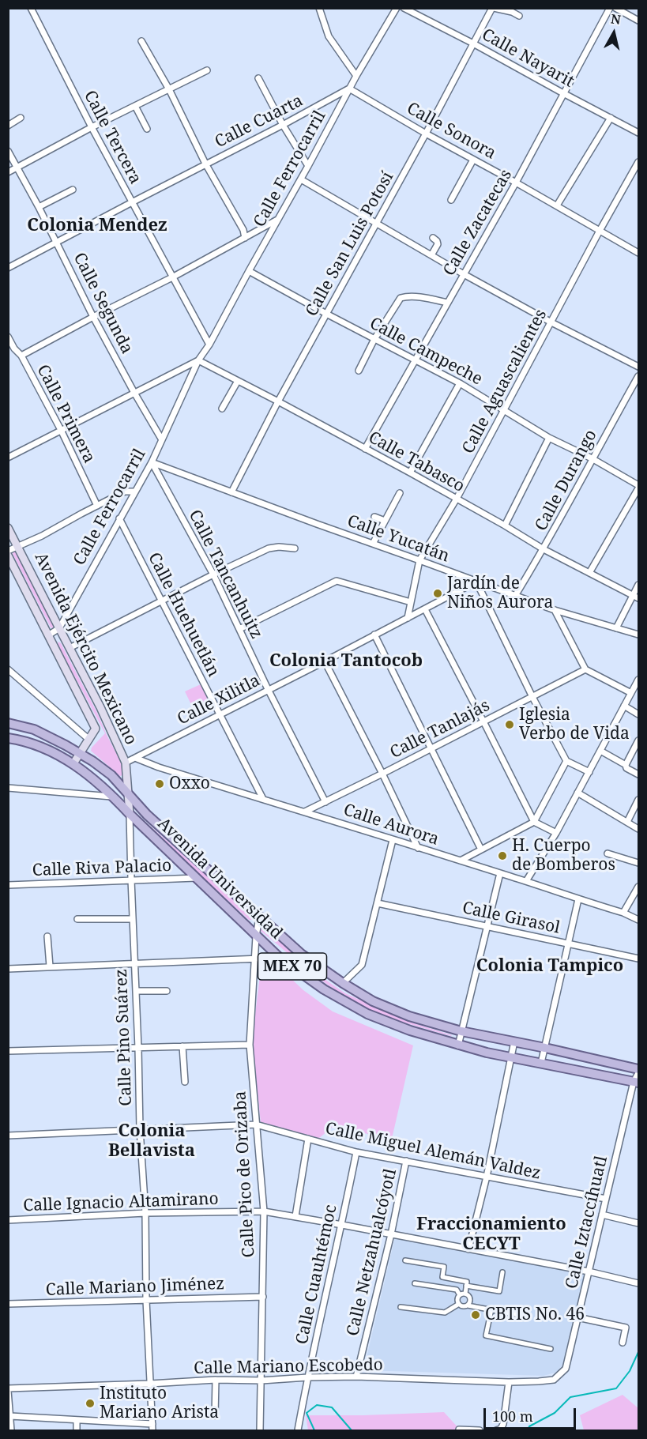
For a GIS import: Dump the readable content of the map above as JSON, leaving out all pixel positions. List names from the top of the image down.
{
  "streets": {
    "main road": ["Avenida Ejército Mexicano", "Avenida Universidad", "MEX 70"],
    "street": [
      "Calle Nayarit",
      "Calle Cuarta",
      "Calle Sonora",
      "Calle Tercera",
      "Calle Ferrocarril",
      "Calle Zacatecas",
      "Calle San Luis Potosí",
      "Calle Segunda",
      "Calle Campeche",
      "Calle Aguascalientes",
      "Calle Primera",
      "Calle Tabasco",
      "Calle Durango",
      "Calle Yucatán",
      "Calle Tancanhuitz",
      "Calle Huehuetlán",
      "Calle Xilitla",
      "Calle Tanlajás",
      "Calle Aurora",
      "Calle Riva Palacio",
      "Calle Girasol",
      "Calle Pino Suárez",
      "Calle Miguel Alemán Valdez",
      "Calle Pico de Orizaba",
      "Calle Ignacio Altamirano",
      "Calle Iztaccíhuatl",
      "Calle Netzahualcóyotl",
      "Calle Cuauhtémoc",
      "Calle Mariano Jiménez",
      "Calle Mariano Escobedo"
    ]
  },
  "crossings": [
    ["Calle Nayarit", "Calle Zacatecas"],
    ["Calle Nayarit", "Calle San Luis Potosí"],
    ["Calle Cuarta", "Calle Sonora"],
    ["Calle Cuarta", "Calle Tercera"],
    ["Calle Cuarta", "Calle Ferrocarril"],
    ["Calle Cuarta", "Calle Segunda"],
    ["Calle Sonora", "Calle Ferrocarril"],
    ["Calle Sonora", "Calle Zacatecas"],
    ["Calle Sonora", "Calle San Luis Potosí"],
    ["Calle Sonora", "Calle Aguascalientes"],
    ["Calle Tercera", "Calle Ferrocarril"],
    ["Calle Ferrocarril", "Calle Segunda"],
    ["Calle Ferrocarril", "Calle Campeche"],
    ["Calle Ferrocarril", "Calle Tabasco"],
    ["Calle Ferrocarril", "Calle Yucatán"],
    ["Calle Ferrocarril", "Calle Tancanhuitz"],
    ["Calle Ferrocarril", "Calle Huehuetlán"],
    ["Calle Ferrocarril", "Avenida Ejército Mexicano"],
    ["Calle Zacatecas", "Calle Campeche"],
    ["Calle Zacatecas", "Calle Tabasco"],
    ["Calle San Luis Potosí", "Calle Campeche"],
    ["Calle San Luis Potosí", "Calle Tabasco"],
    ["Calle San Luis Potosí", "Calle Yucatán"],
    ["Calle Campeche", "Calle Aguascalientes"],
    ["Calle Campeche", "Calle Durango"],
    ["Calle Aguascalientes", "Calle Tabasco"],
    ["Calle Aguascalientes", "Calle Yucatán"],
    ["Calle Aguascalientes", "Calle Xilitla"],
    ["Calle Tabasco", "Calle Durango"],
    ["Calle Durango", "Calle Yucatán"],
    ["Calle Yucatán", "Calle Tancanhuitz"],
    ["Calle Yucatán", "Calle Xilitla"],
    ["Calle Tancanhuitz", "Calle Xilitla"],
    ["Calle Tancanhuitz", "Calle Tanlajás"],
    ["Calle Huehuetlán", "Calle Xilitla"],
    ["Calle Huehuetlán", "Calle Aurora"],
    ["Avenida Ejército Mexicano", "Calle Xilitla"],
    ["Avenida Ejército Mexicano", "Avenida Universidad"],
    ["Avenida Ejército Mexicano", "Calle Pino Suárez"],
    ["Calle Xilitla", "Calle Aurora"],
    ["Calle Tanlajás", "Calle Aurora"],
    ["Calle Riva Palacio", "Avenida Universidad"],
    ["Calle Riva Palacio", "Calle Pino Suárez"],
    ["Avenida Universidad", "Calle Pino Suárez"],
    ["Avenida Universidad", "Calle Pico de Orizaba"],
    ["Avenida Universidad", "Calle Iztaccíhuatl"],
    ["Calle Pino Suárez", "Calle Miguel Alemán Valdez"],
    ["Calle Pino Suárez", "Calle Ignacio Altamirano"],
    ["Calle Pino Suárez", "Calle Mariano Jiménez"],
    ["Calle Pino Suárez", "Calle Mariano Escobedo"],
    ["Calle Miguel Alemán Valdez", "Calle Pico de Orizaba"],
    ["Calle Miguel Alemán Valdez", "Calle Iztaccíhuatl"],
    ["Calle Miguel Alemán Valdez", "Calle Netzahualcóyotl"],
    ["Calle Miguel Alemán Valdez", "Calle Cuauhtémoc"],
    ["Calle Pico de Orizaba", "Calle Ignacio Altamirano"],
    ["Calle Pico de Orizaba", "Calle Mariano Jiménez"],
    ["Calle Pico de Orizaba", "Calle Mariano Escobedo"],
    ["Calle Ignacio Altamirano", "Calle Iztaccíhuatl"],
    ["Calle Ignacio Altamirano", "Calle Netzahualcóyotl"],
    ["Calle Ignacio Altamirano", "Calle Cuauhtémoc"],
    ["Calle Iztaccíhuatl", "Calle Mariano Escobedo"],
    ["Calle Netzahualcóyotl", "Calle Mariano Escobedo"],
    ["Calle Cuauhtémoc", "Calle Mariano Escobedo"]
  ],
  "districts": [
    "Colonia Mendez",
    "Colonia Tantocob",
    "Colonia Tampico",
    "Colonia Bellavista",
    "Fraccionamiento CECYT"
  ],
  "places": [
    "Jardín de Niños Aurora",
    "Iglesia Verbo de Vida",
    "Oxxo",
    "H. Cuerpo de Bomberos",
    "CBTIS No. 46",
    "Instituto Mariano Arista"
  ],
  "scale_bar": "100 m",
  "north": "top"
}
